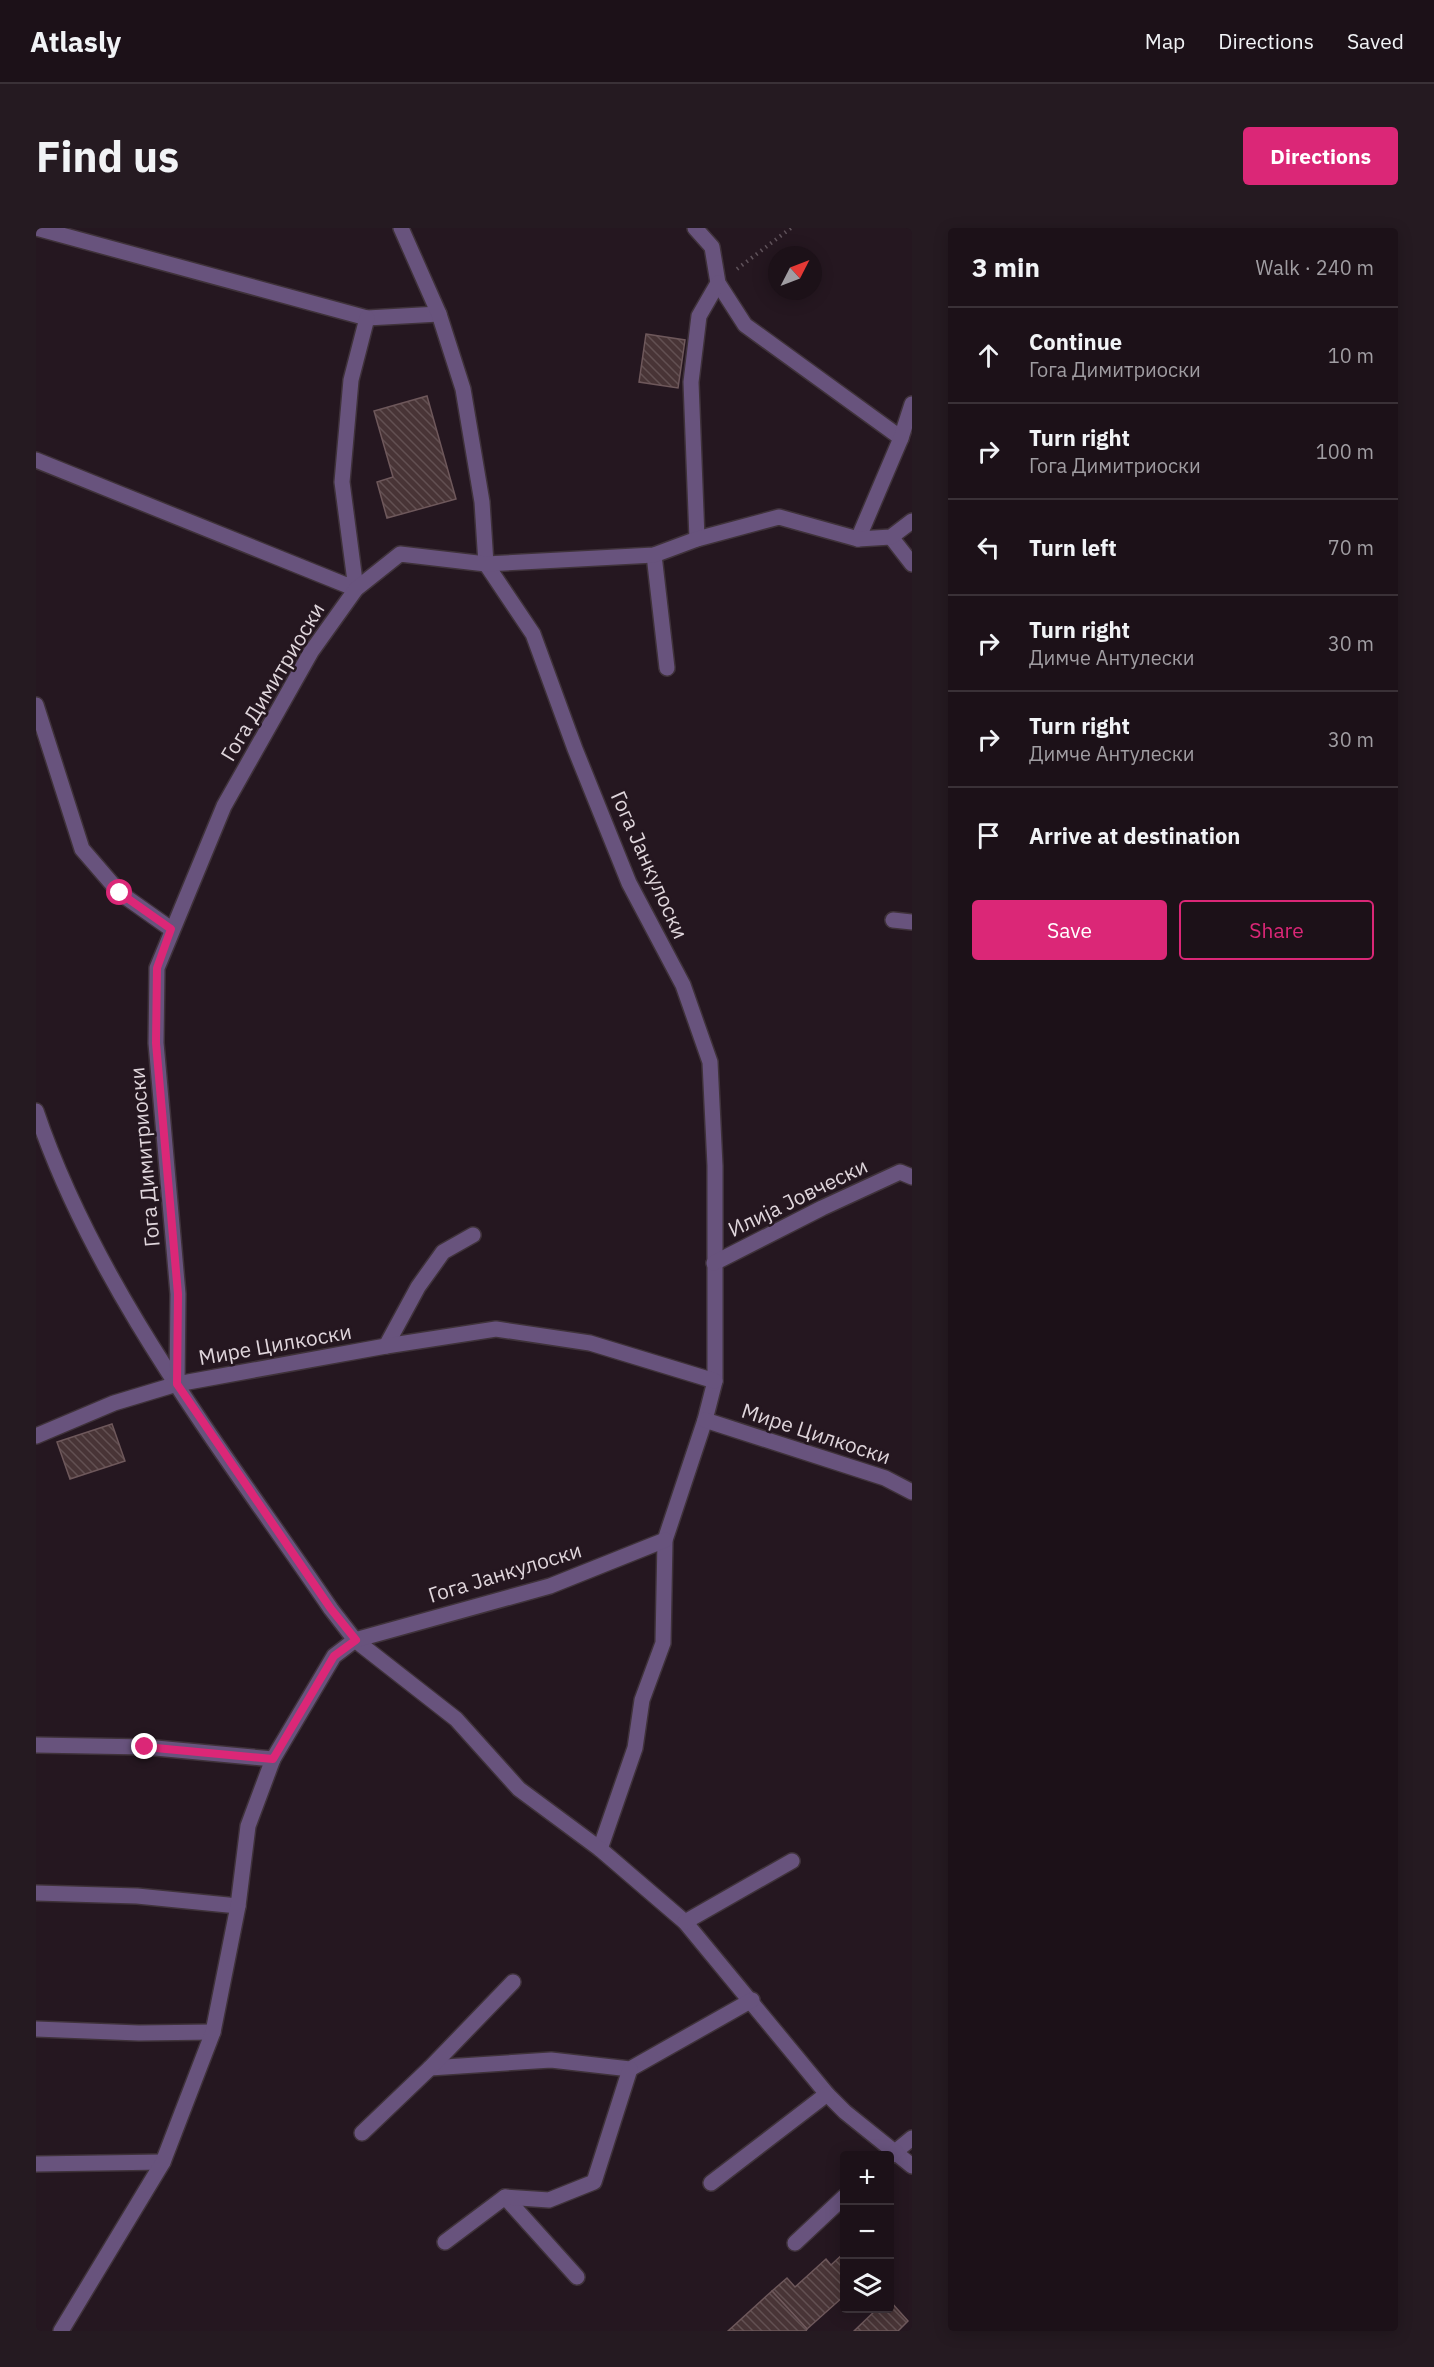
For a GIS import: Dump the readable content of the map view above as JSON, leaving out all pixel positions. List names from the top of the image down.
{
  "streets": {
    "street": [
      "Гога Димитриоски",
      "Гога Јанкулоски",
      "Илија Јовчески",
      "Мире Цилкоски"
    ]
  },
  "crossings": [
    ["Гога Димитриоски", "Гога Јанкулоски"],
    ["Гога Димитриоски", "Мире Цилкоски"],
    ["Гога Јанкулоски", "Илија Јовчески"],
    ["Гога Јанкулоски", "Мире Цилкоски"]
  ],
  "north": "top right",
  "page": {
    "header": "Atlasly",
    "nav": ["Map", "Directions", "Saved"],
    "buttons": [
      "Directions",
      ["Save", "Share"]
    ],
    "title": "Find us",
    "heading": ["3 min", "Walk · 240 m"],
    "list": [
      ["Continue", "Гога Димитриоски", "10 m"],
      ["Turn right", "Гога Димитриоски", "100 m"],
      ["Turn left", "70 m"],
      ["Turn right", "Димче Антулески", "30 m"],
      ["Turn right", "Димче Антулески", "30 m"],
      "Arrive at destination"
    ],
    "map_buttons": ["+", "−"]
  }
}
